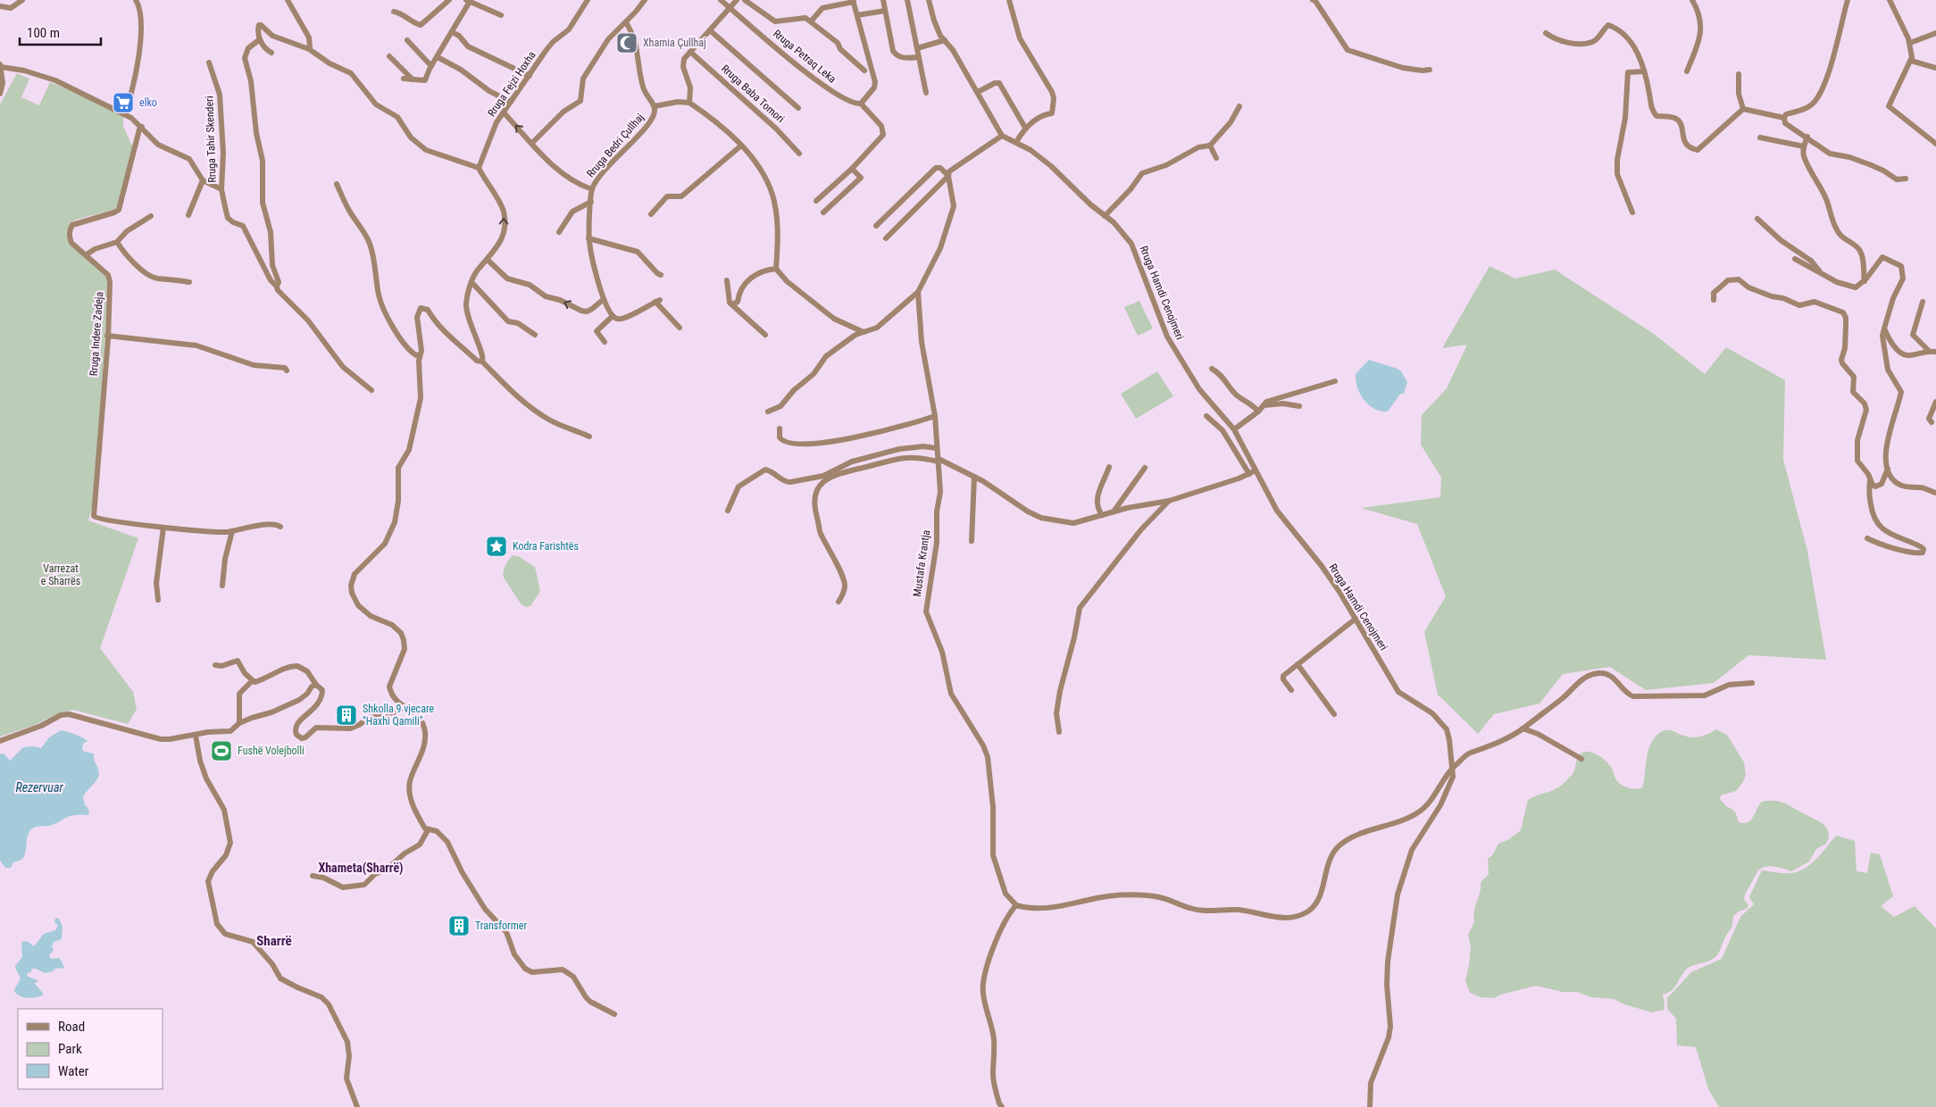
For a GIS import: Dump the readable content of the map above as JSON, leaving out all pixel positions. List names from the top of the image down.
{
  "streets": {
    "street": [
      "Rruga Petraq Leka",
      "Rruga Fejzi Hoxha",
      "Rruga Baba Tomori",
      "Rruga Tahir Skenderi",
      "Rruga Bedri Çullhaj",
      "Rruga Hamdi Cenojmeri",
      "Rruga Indere Zadeja",
      "Mustafa Krantja"
    ]
  },
  "districts": ["Xhameta(Sharrë)", "Sharrë"],
  "water": ["Rezervuar"],
  "parks": ["Varrezat e Sharrës"],
  "places": {
    "mosque": ["Xhamia Çullhaj"],
    "supermarket": ["elko"],
    "place": ["Kodra Farishtës"],
    "building": ["Shkolla 9 vjecare \"Haxhi Qamili\"", "Transformer"],
    "sports": ["Fushë Volejbolli"]
  },
  "legend": ["Road", "Park", "Water"],
  "scale_bar": "100 m"
}
